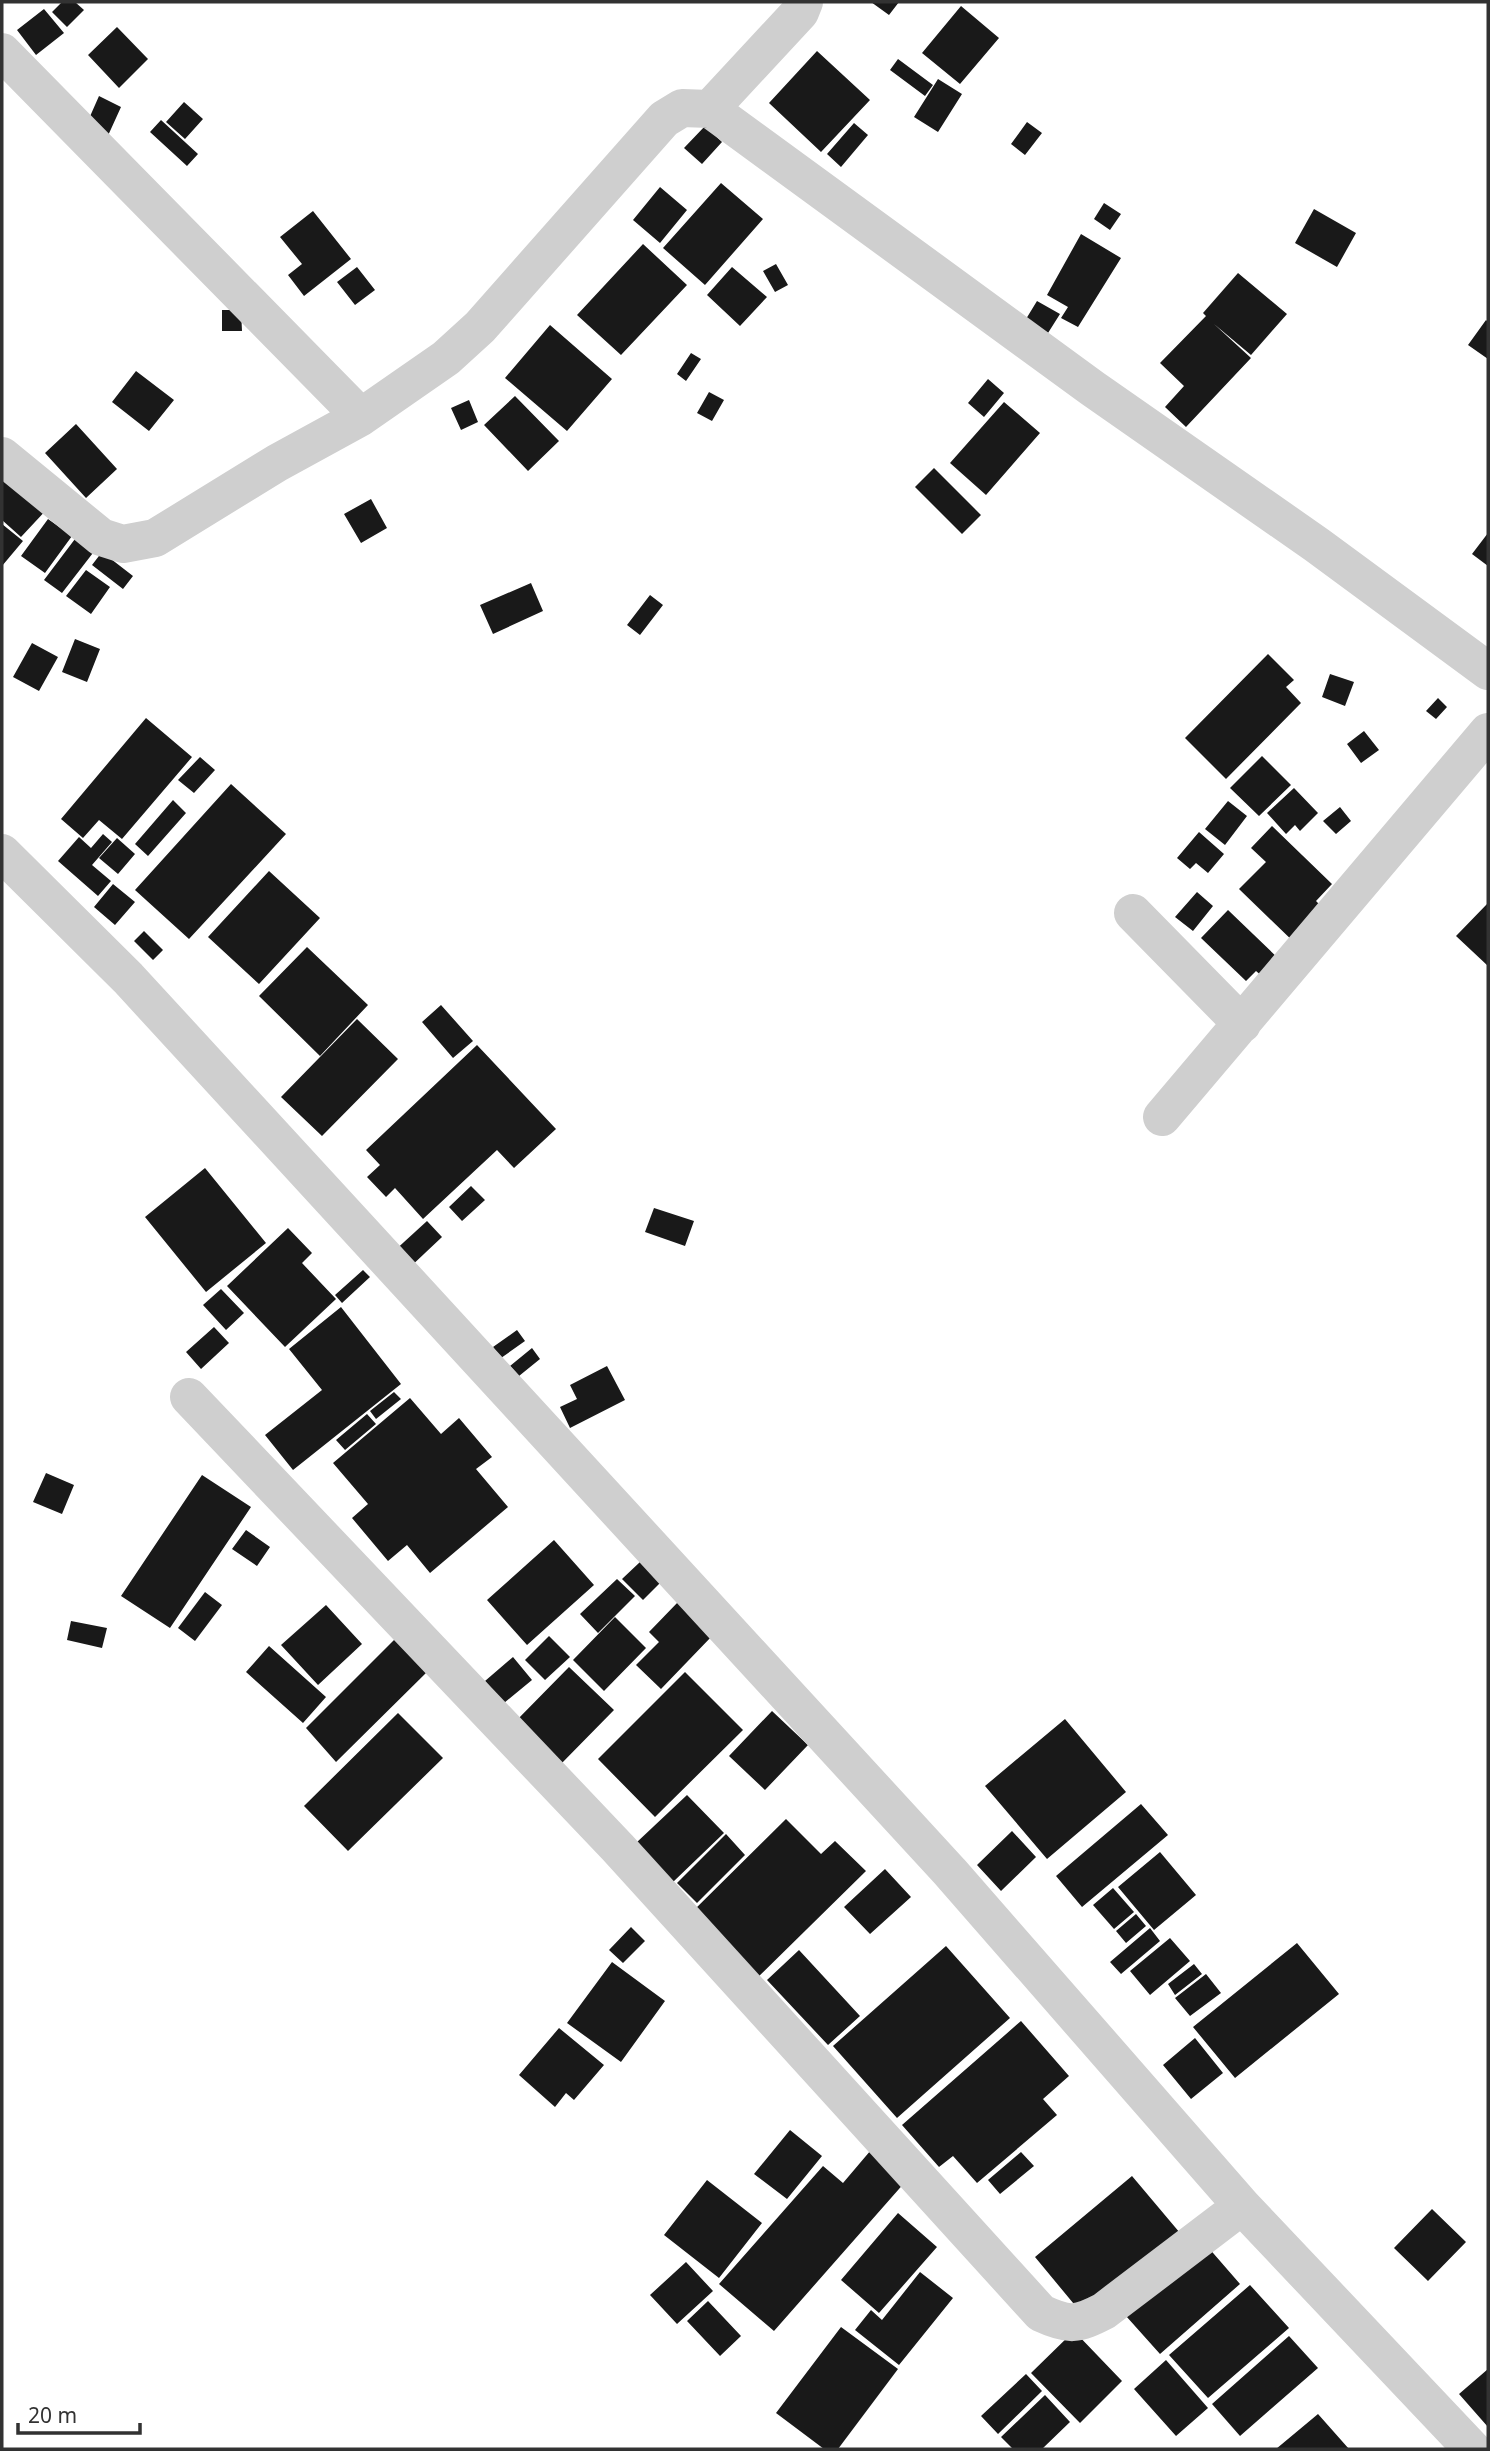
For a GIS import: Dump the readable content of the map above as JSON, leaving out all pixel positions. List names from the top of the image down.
{
  "scale_bar": "20 m"
}
